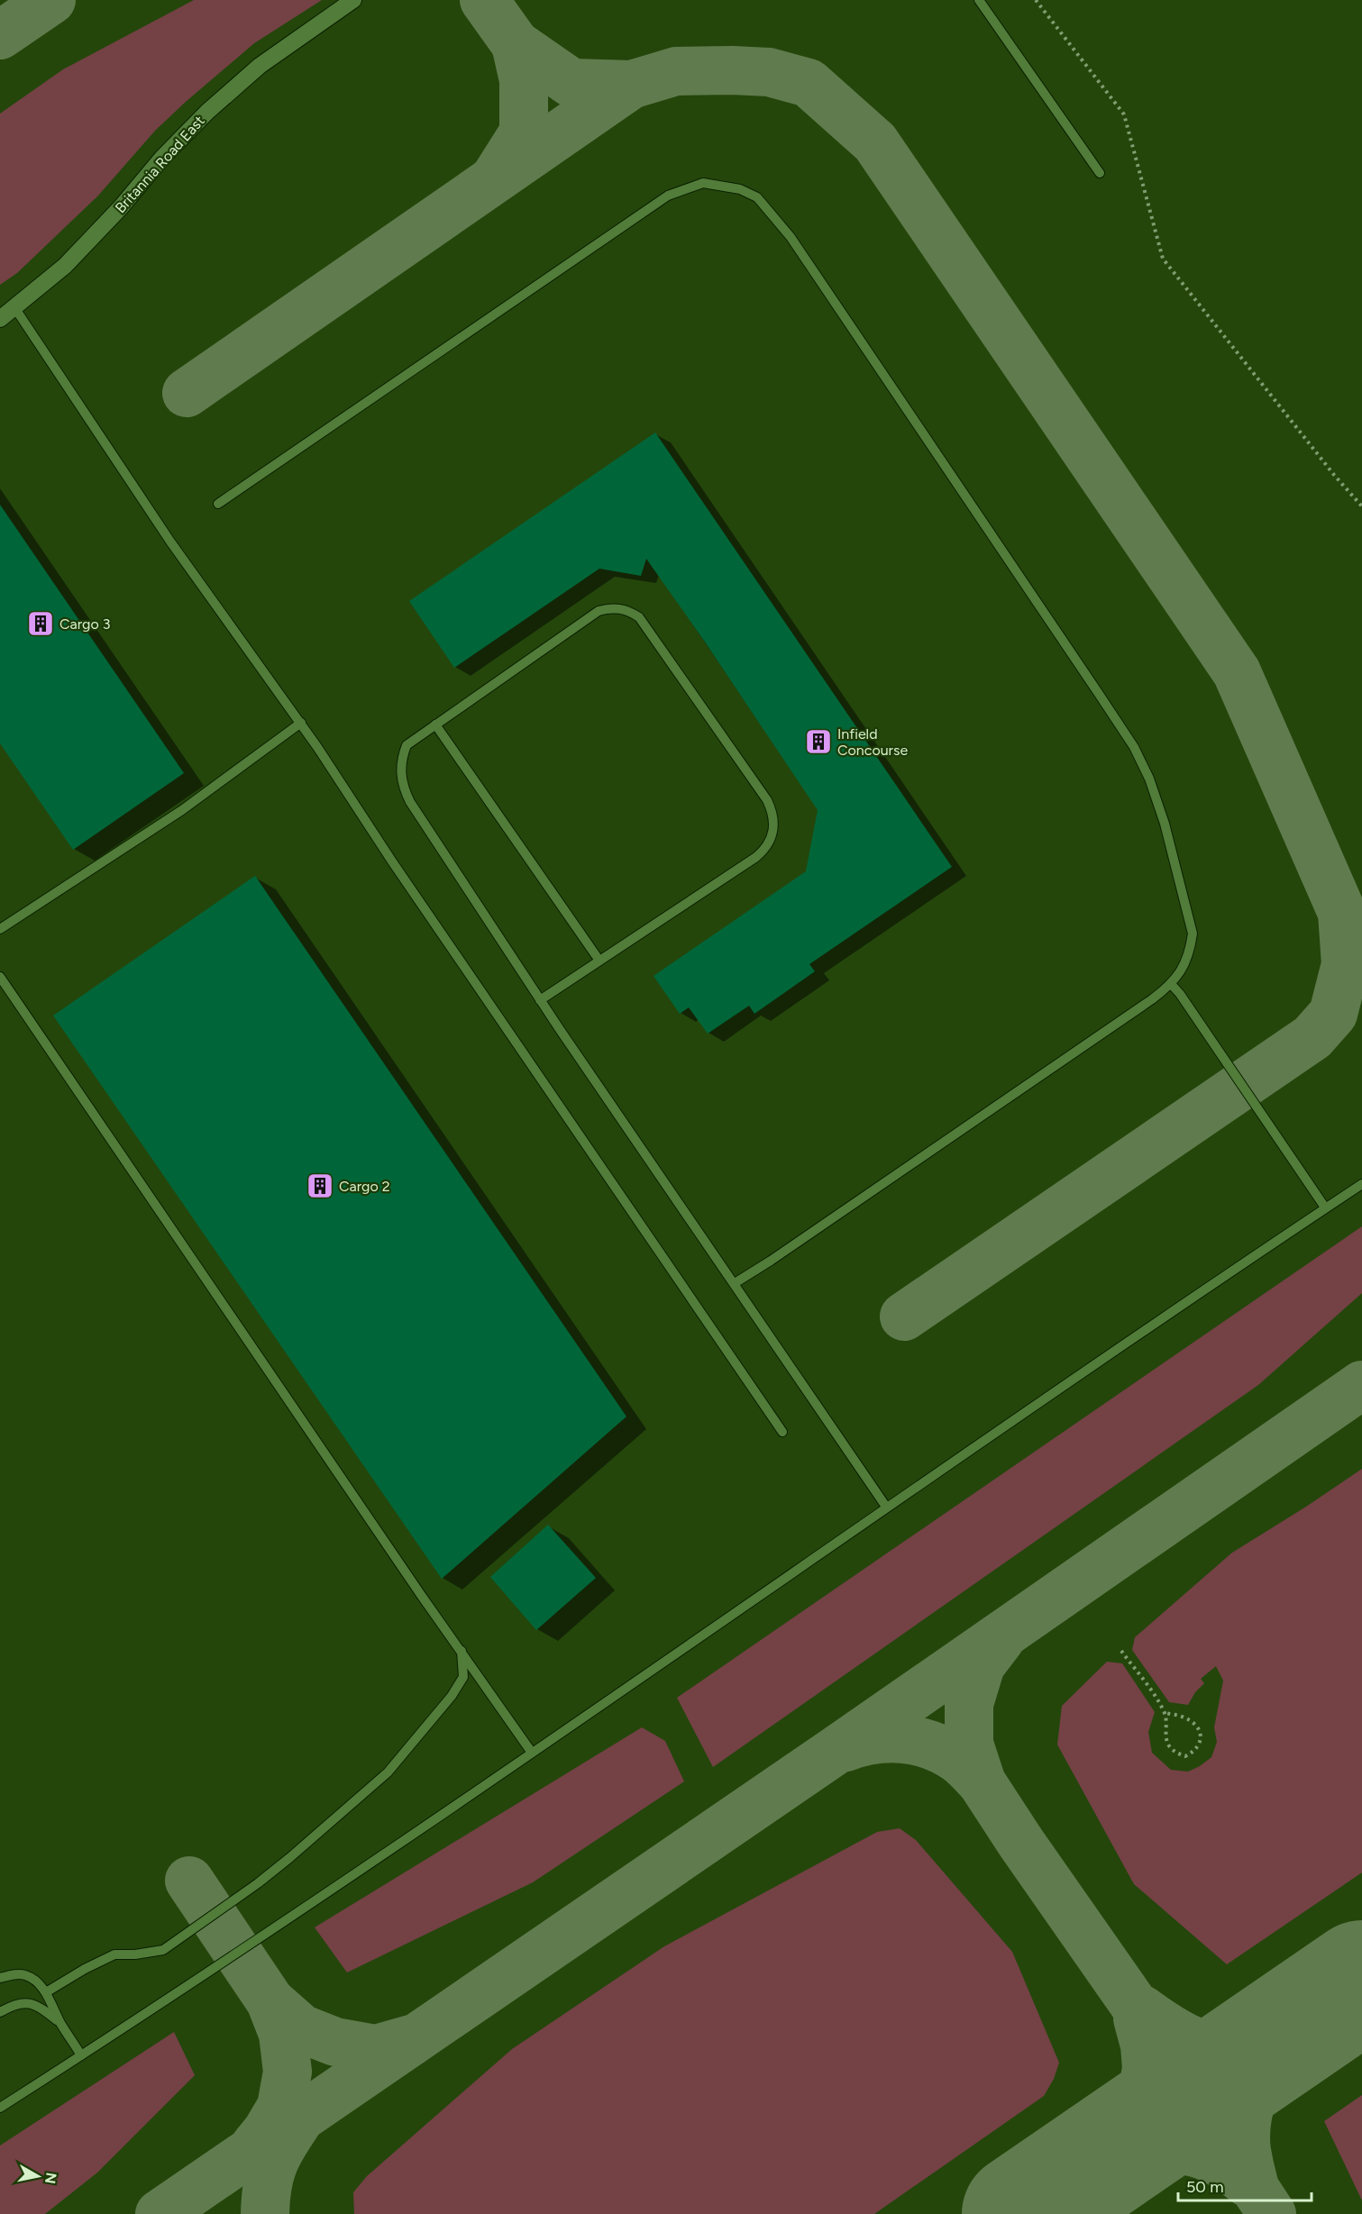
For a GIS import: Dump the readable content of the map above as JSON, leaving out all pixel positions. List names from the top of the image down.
{
  "streets": {
    "street": ["Britannia Road East"]
  },
  "places": {
    "building": ["Cargo 3", "Infield Concourse", "Cargo 2"]
  },
  "scale_bar": "50 m",
  "north": "right"
}
